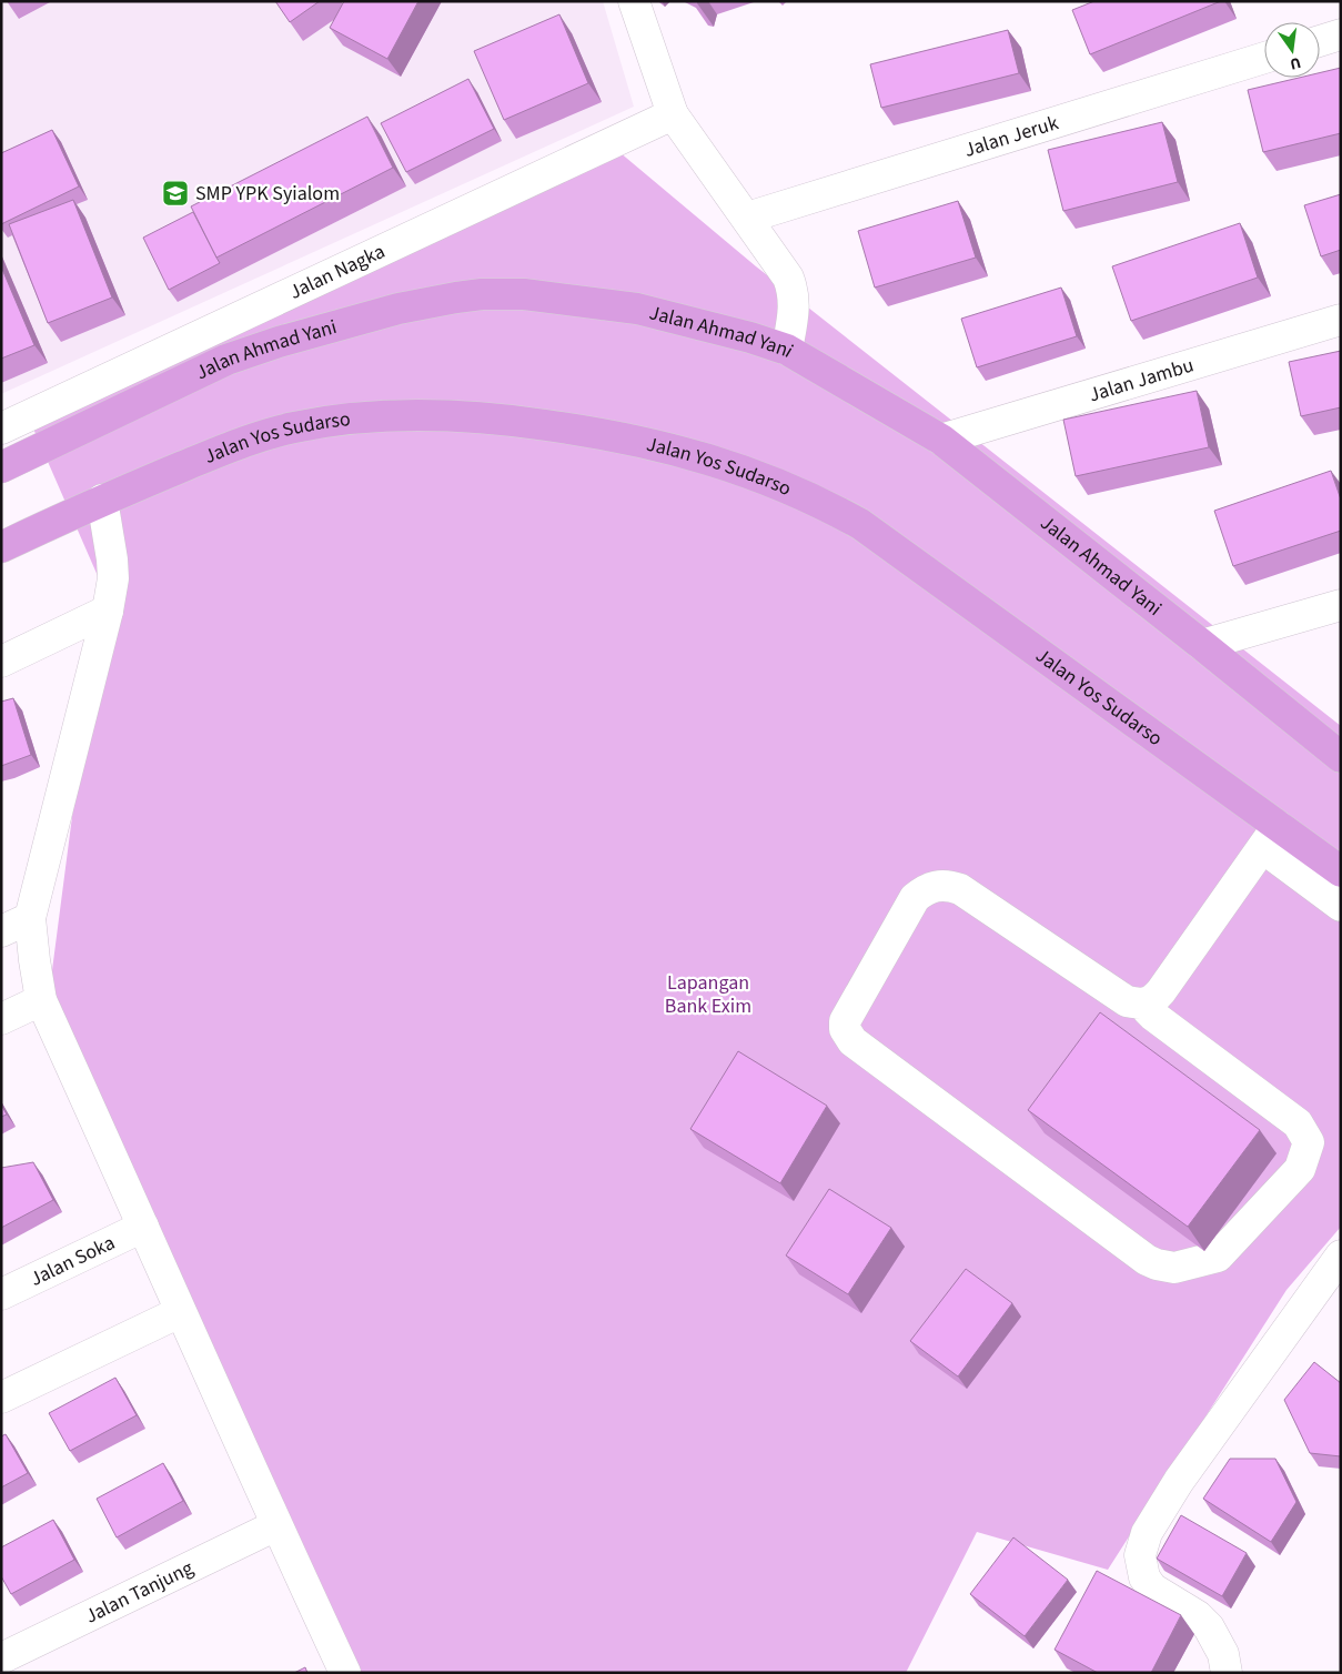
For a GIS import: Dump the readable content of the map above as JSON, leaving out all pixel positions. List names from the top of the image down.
{
  "streets": {
    "highway": ["Jalan Ahmad Yani", "Jalan Yos Sudarso"],
    "street": [
      "Jalan Jeruk",
      "Jalan Nagka",
      "Jalan Jambu",
      "Jalan Soka",
      "Jalan Tanjung"
    ]
  },
  "crossings": [
    ["Jalan Ahmad Yani", "Jalan Jambu"]
  ],
  "parks": ["Lapangan Bank Exim"],
  "places": {
    "school or university": ["SMP YPK Syialom"]
  },
  "north": "bottom"
}
